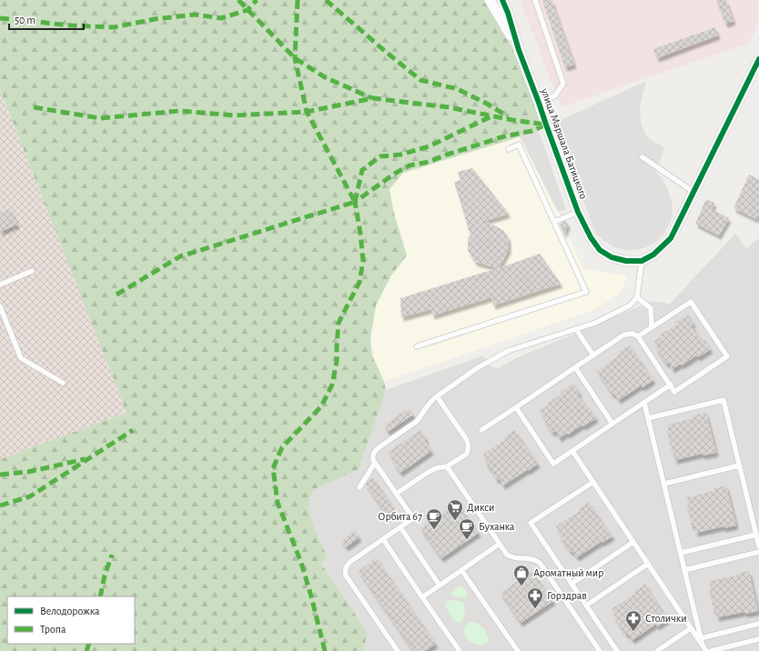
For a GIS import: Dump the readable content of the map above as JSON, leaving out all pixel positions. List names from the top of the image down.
{
  "streets": {
    "street": ["улица Маршала Батицкого"]
  },
  "places": {
    "supermarket": ["Дикси"],
    "cafe": ["Орбита 67", "Буханка"],
    "shop": ["Ароматный мир"],
    "pharmacy": ["Горздрав", "Столички"]
  },
  "legend": ["Велодорожка", "Тропа"],
  "scale_bar": "50 m"
}
